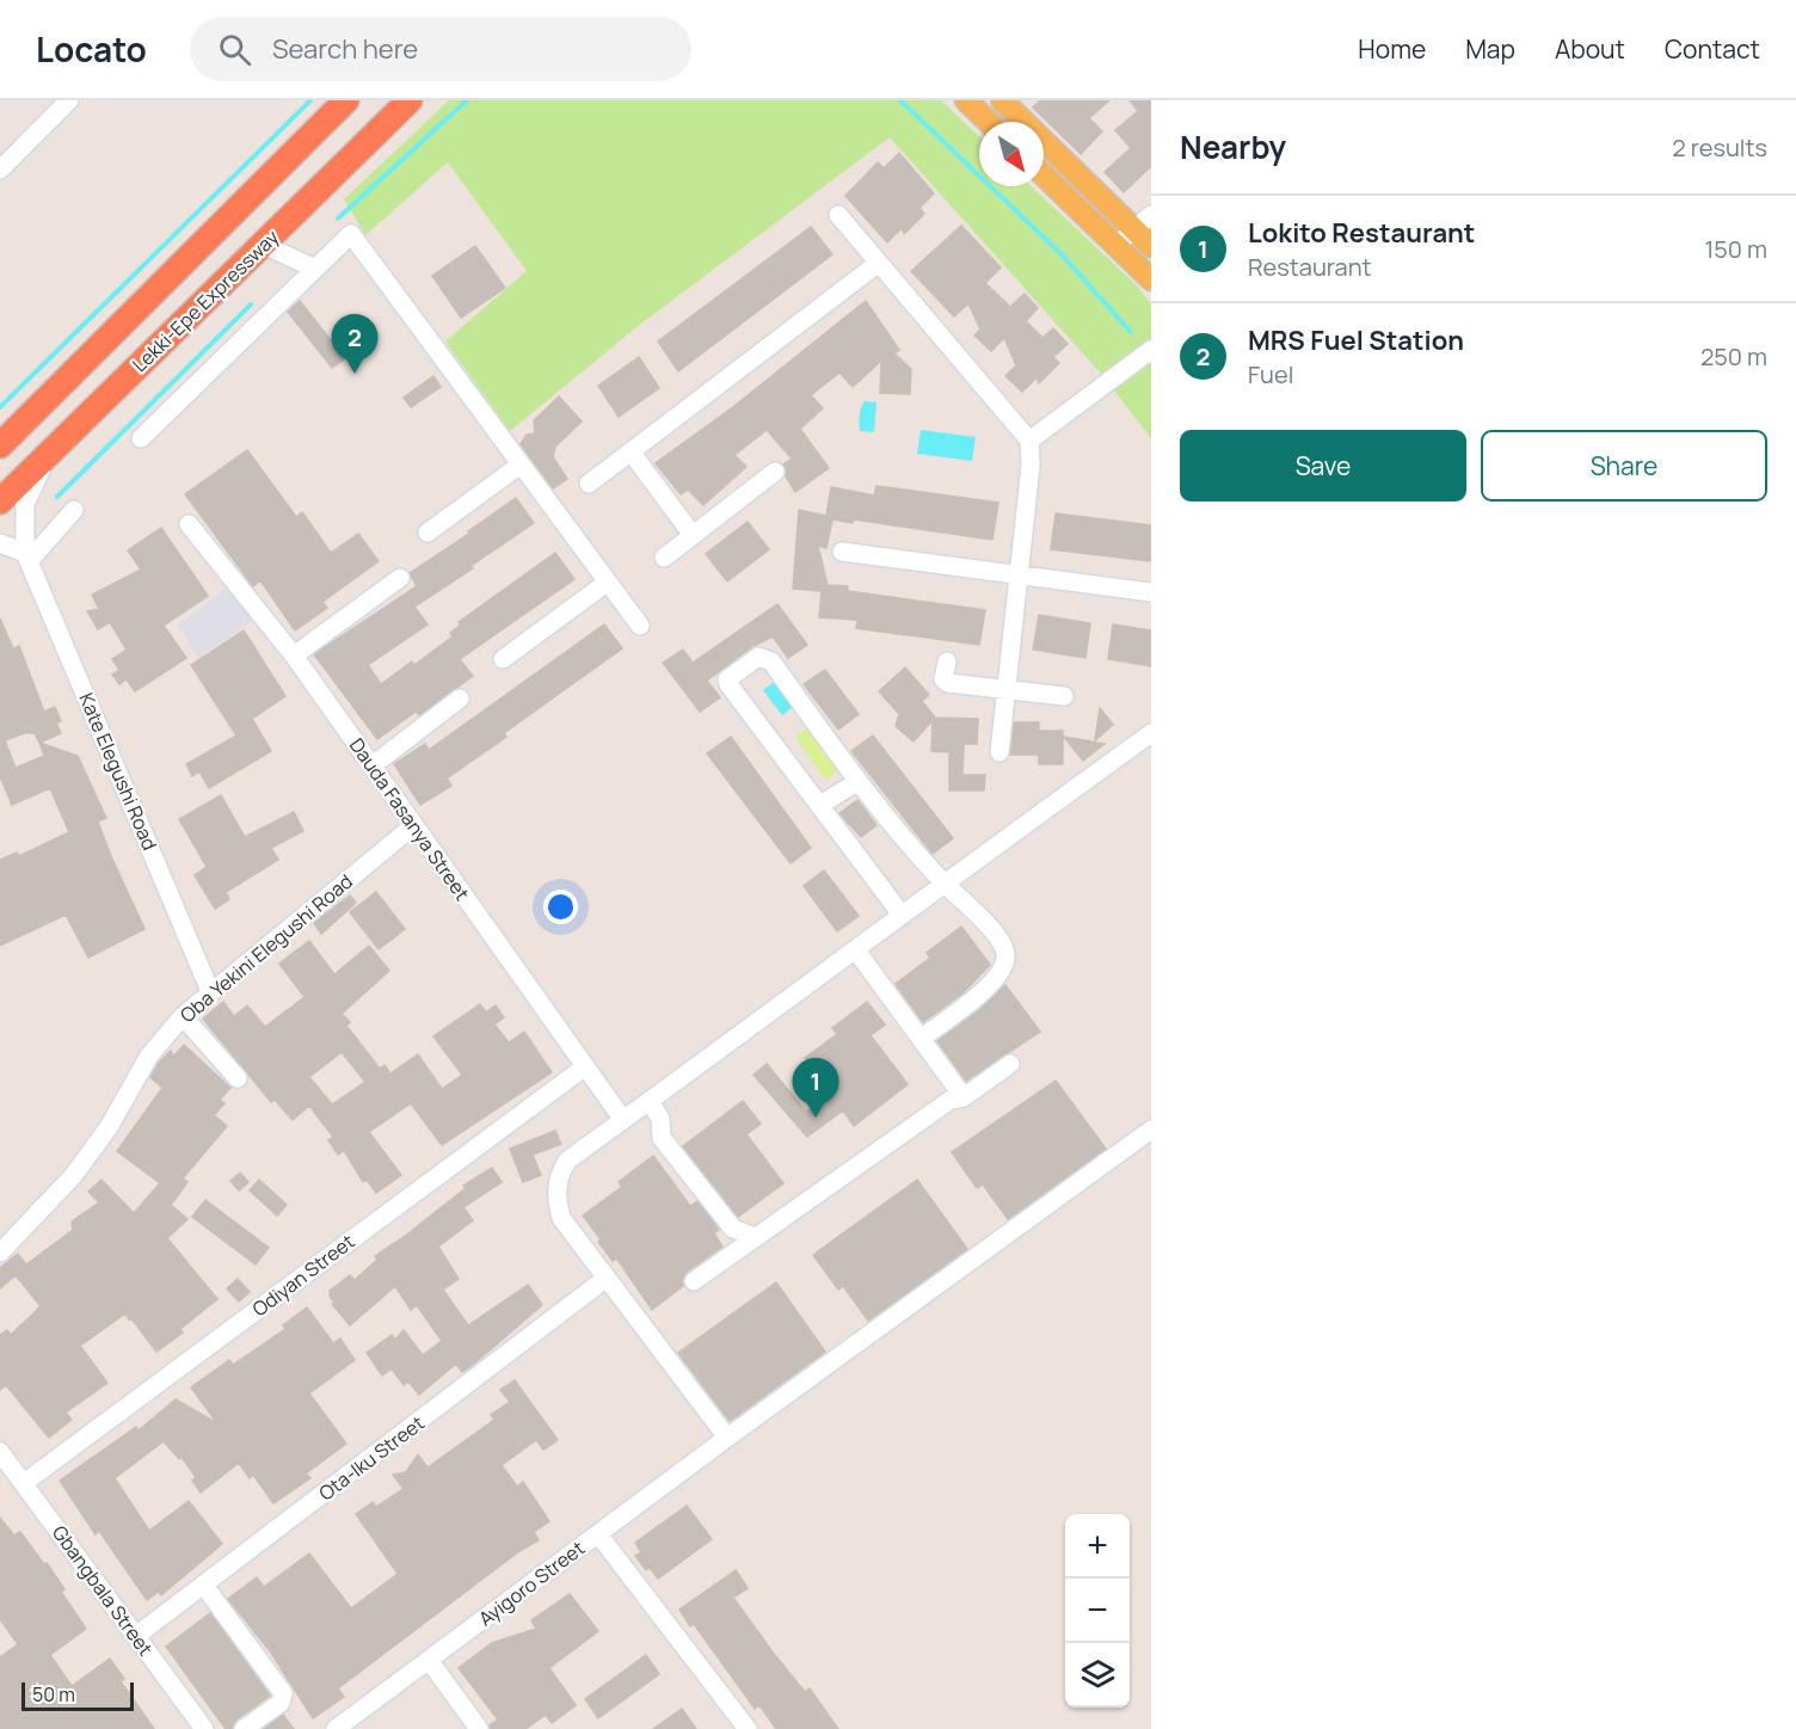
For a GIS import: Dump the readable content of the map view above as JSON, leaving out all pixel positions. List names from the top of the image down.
{
  "streets": {
    "highway": ["Lekki-Epe Expressway"],
    "street": [
      "Kate Elegushi Road",
      "Dauda Fasanya Street",
      "Oba Yekini Elegushi Road",
      "Odiyan Street",
      "Ota-Iku Street",
      "Ayigoro Street",
      "Gbangbala Street"
    ]
  },
  "crossings": [
    ["Lekki-Epe Expressway", "Kate Elegushi Road"],
    ["Kate Elegushi Road", "Oba Yekini Elegushi Road"],
    ["Dauda Fasanya Street", "Oba Yekini Elegushi Road"],
    ["Dauda Fasanya Street", "Odiyan Street"],
    ["Odiyan Street", "Gbangbala Street"],
    ["Ota-Iku Street", "Gbangbala Street"]
  ],
  "scale_bar": "50 m",
  "north": "bottom right",
  "page": {
    "header": "Locato",
    "search": "Search here",
    "nav": [
      "Home",
      "Map",
      "About",
      "Contact"
    ],
    "heading": ["Nearby", "2 results"],
    "list": [
      {
        "mark": "1",
        "name": "Lokito Restaurant",
        "note": "Restaurant",
        "value": "150 m"
      },
      {
        "mark": "2",
        "name": "MRS Fuel Station",
        "note": "Fuel",
        "value": "250 m"
      }
    ],
    "pins": ["2", "1"],
    "buttons": ["Save", "Share"],
    "map_buttons": ["+", "−"],
    "scale": "50 m"
  }
}
